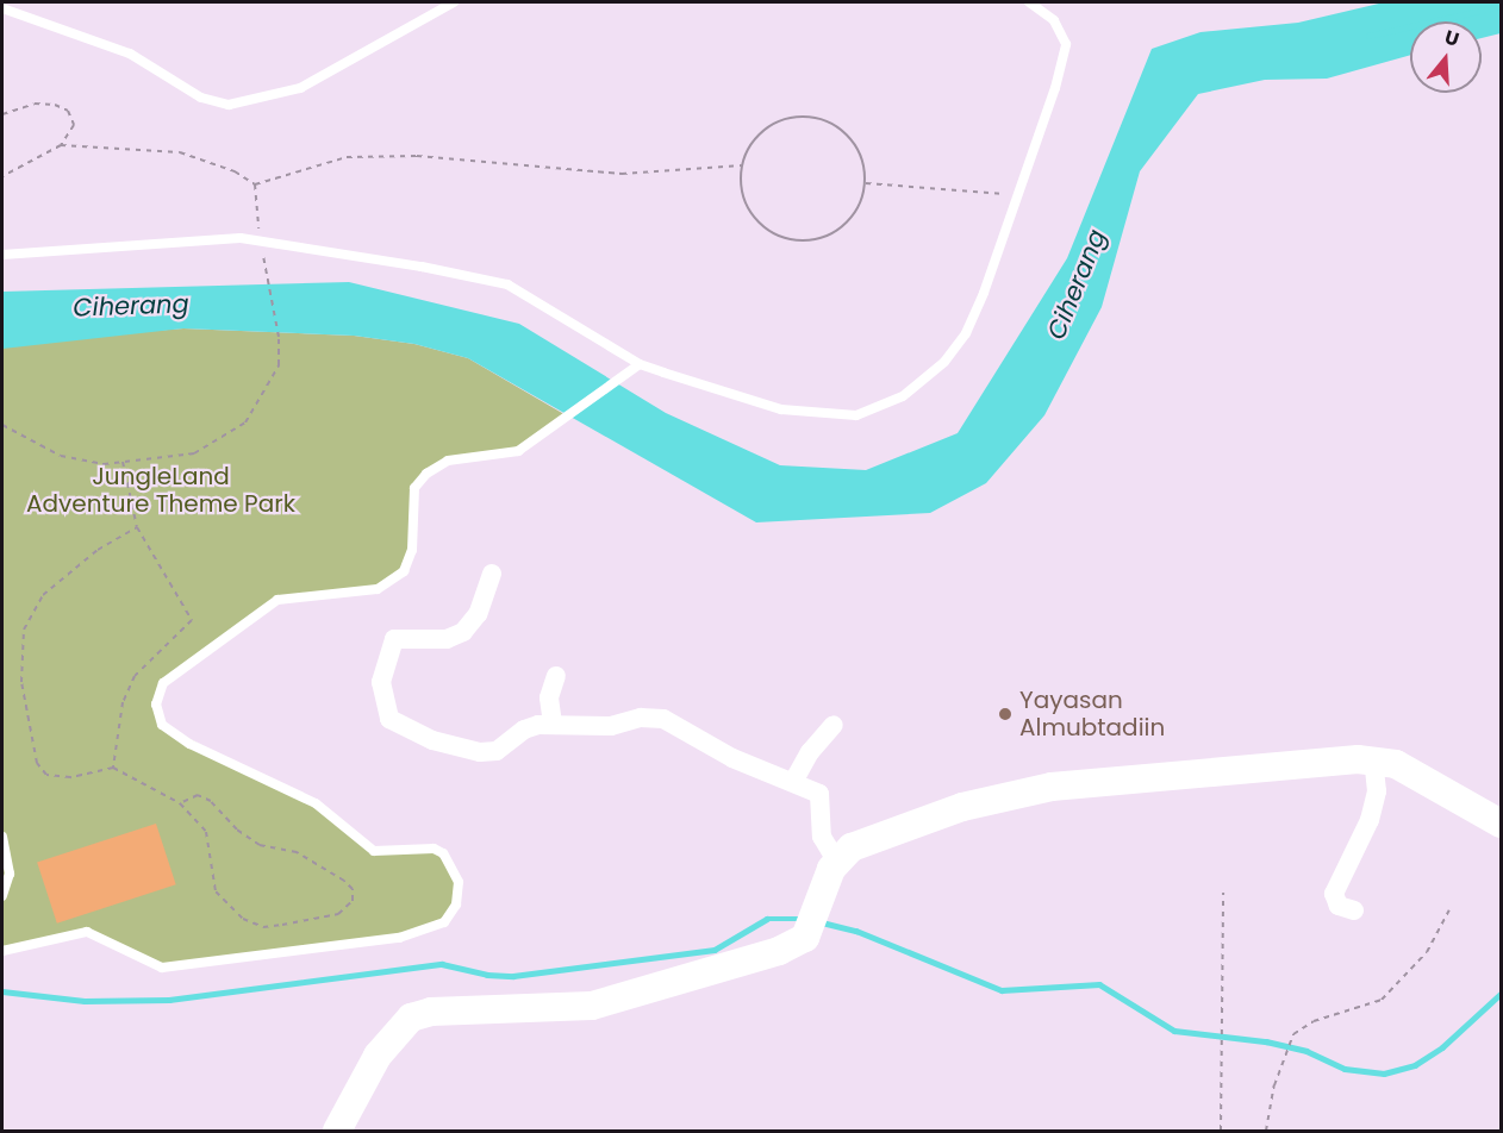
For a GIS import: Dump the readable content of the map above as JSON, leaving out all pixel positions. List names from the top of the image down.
{
  "water": ["Ciherang"],
  "parks": ["JungleLand Adventure Theme Park"],
  "places": ["Yayasan Almubtadiin"],
  "north": "top"
}
